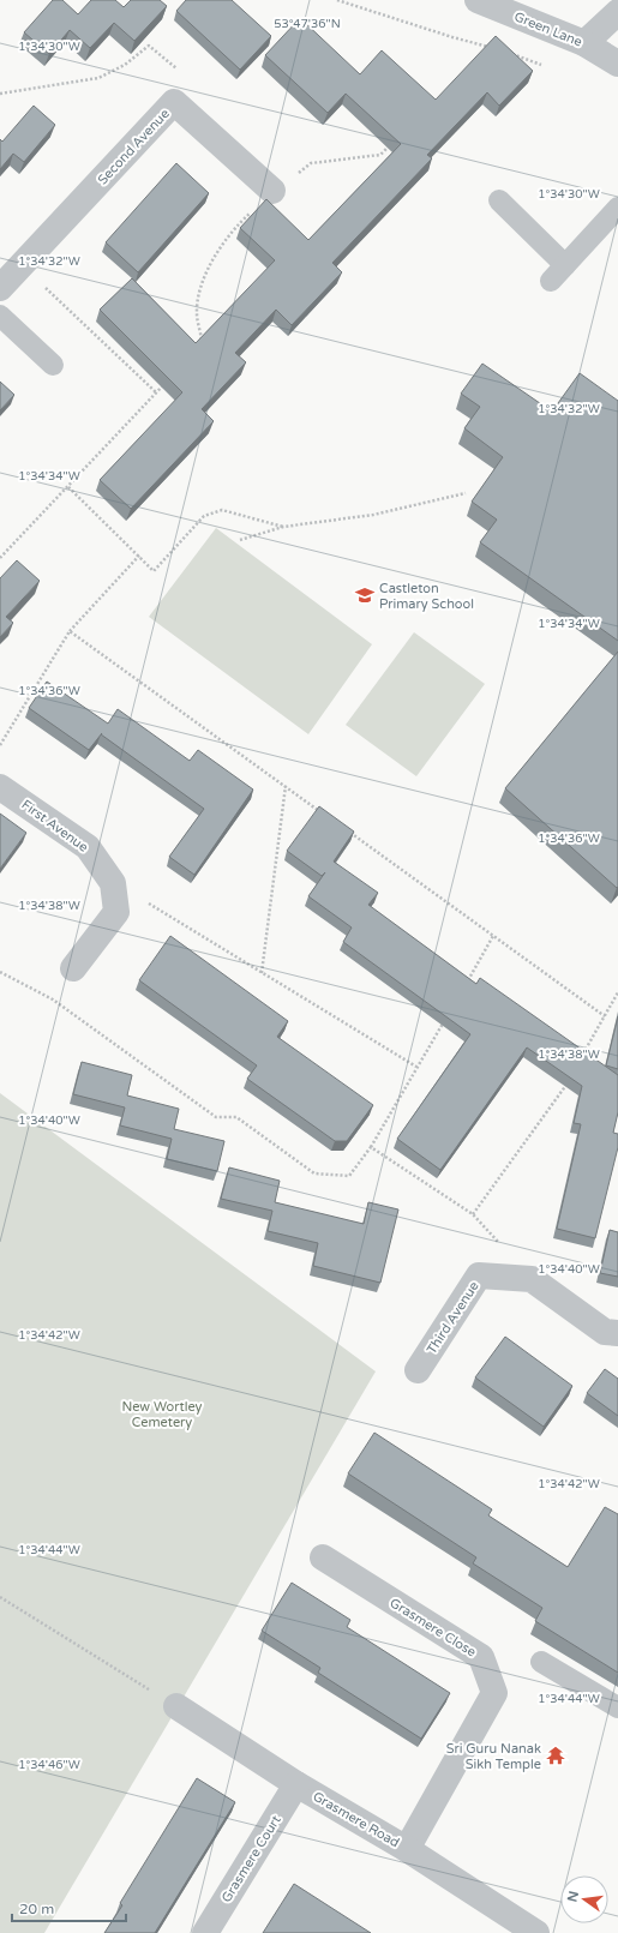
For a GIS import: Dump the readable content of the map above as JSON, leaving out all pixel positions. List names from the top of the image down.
{
  "streets": {
    "street": [
      "Green Lane",
      "Second Avenue",
      "First Avenue",
      "Third Avenue",
      "Grasmere Close",
      "Grasmere Road",
      "Grasmere Court"
    ]
  },
  "crossings": [
    ["Grasmere Close", "Grasmere Road"],
    ["Grasmere Road", "Grasmere Court"]
  ],
  "parks": ["New Wortley Cemetery"],
  "places": {
    "school or university": ["Castleton Primary School"],
    "temple": ["Sri Guru Nanak Sikh Temple"]
  },
  "scale_bar": "20 m",
  "north": "left",
  "coordinates": [
    "53°47'36\"N",
    "1°34'30\"W",
    "1°34'32\"W",
    "1°34'34\"W",
    "1°34'36\"W",
    "1°34'38\"W",
    "1°34'40\"W",
    "1°34'42\"W",
    "1°34'44\"W",
    "1°34'46\"W"
  ]
}
